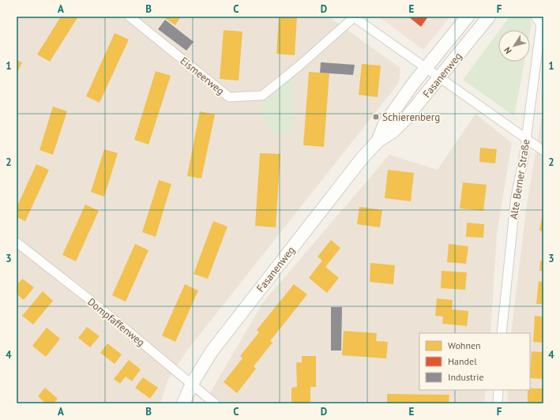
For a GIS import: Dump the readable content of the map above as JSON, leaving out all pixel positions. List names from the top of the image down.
{
  "streets": {
    "main road": ["Fasanenweg"],
    "street": ["Eismeerweg", "Alte Berner Straße", "Dompfaffenweg"]
  },
  "crossings": [
    ["Fasanenweg", "Dompfaffenweg"]
  ],
  "places": {
    "transit": ["Schierenberg"]
  },
  "legend": ["Wohnen", "Handel", "Industrie"],
  "north": "bottom left",
  "grid": {
    "columns": [
      "A",
      "B",
      "C",
      "D",
      "E",
      "F"
    ],
    "rows": [
      "1",
      "2",
      "3",
      "4"
    ]
  }
}
